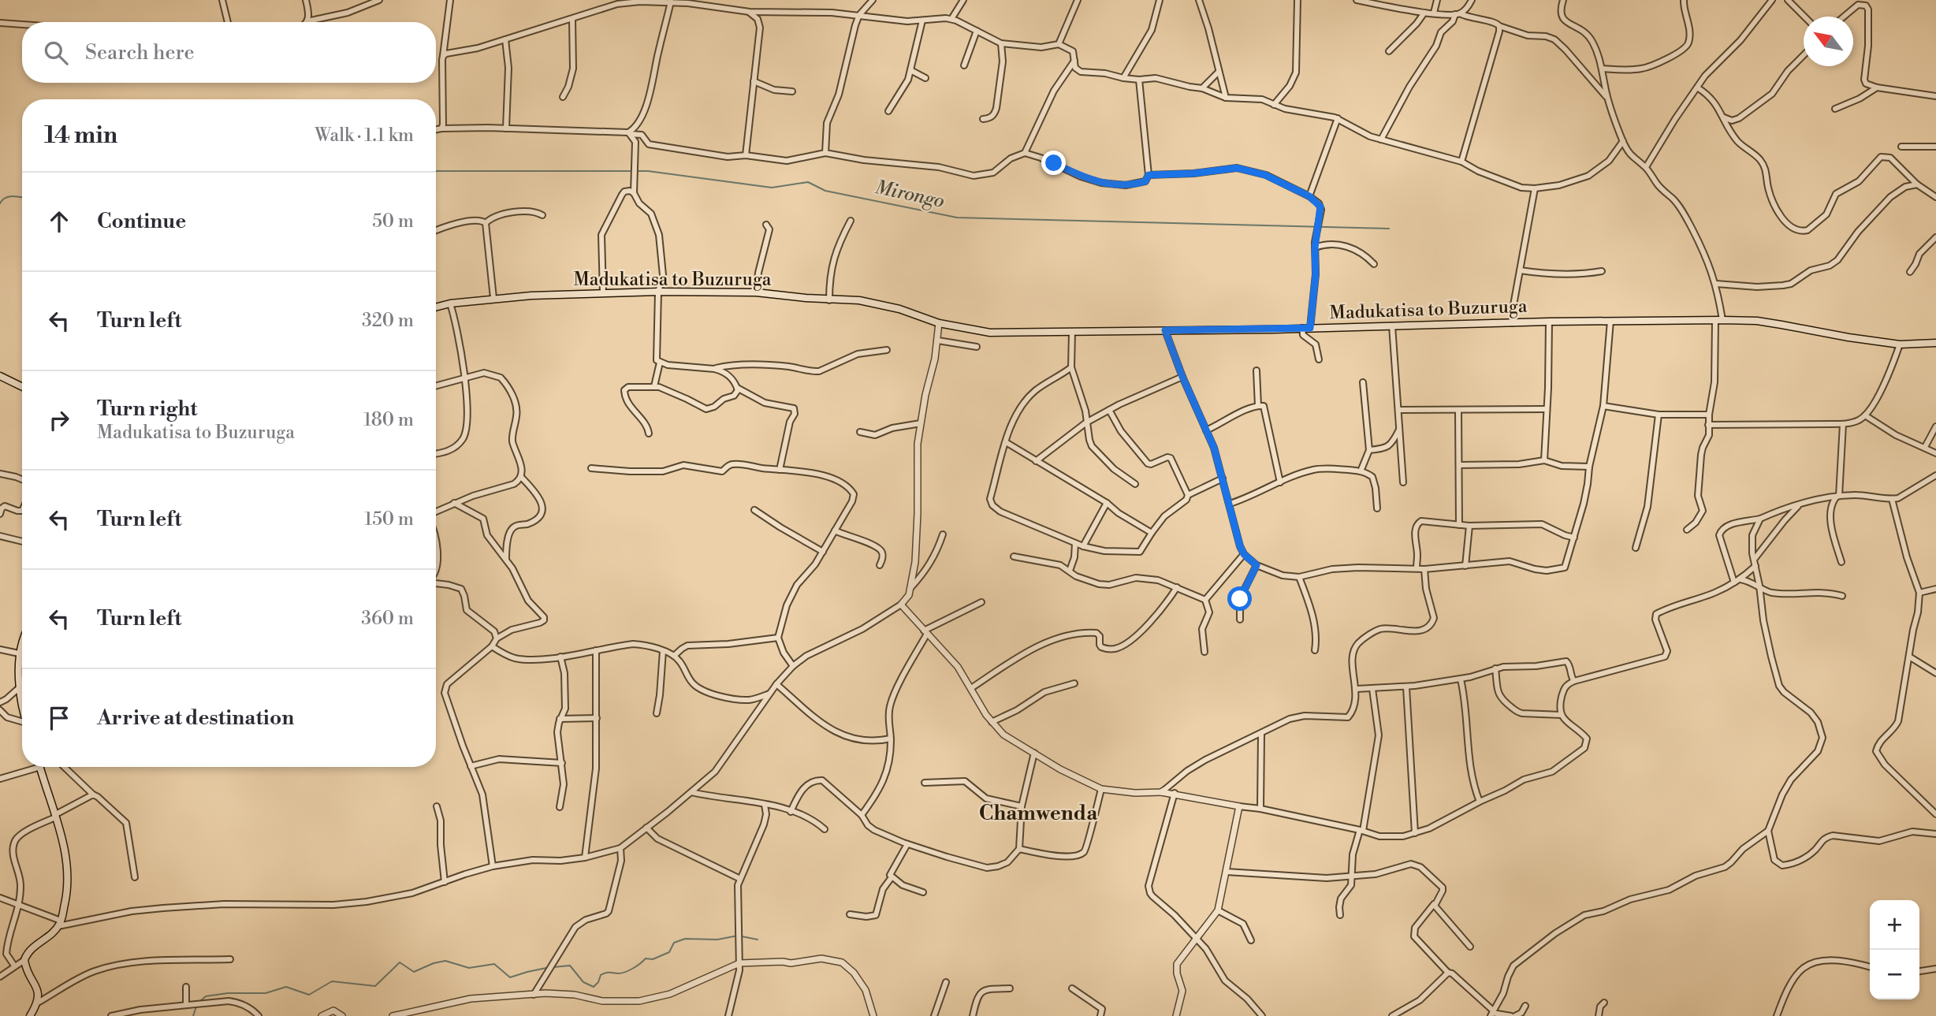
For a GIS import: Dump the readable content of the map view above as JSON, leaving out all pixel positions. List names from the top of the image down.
{
  "streets": {
    "main road": ["Madukatisa to Buzuruga"]
  },
  "districts": ["Chamwenda"],
  "water": ["Mirongo"],
  "north": "top left",
  "page": {
    "search": "Search here",
    "heading": ["14 min", "Walk · 1.1 km"],
    "list": [
      ["Continue", "50 m"],
      ["Turn left", "320 m"],
      ["Turn right", "Madukatisa to Buzuruga", "180 m"],
      ["Turn left", "150 m"],
      ["Turn left", "360 m"],
      "Arrive at destination"
    ],
    "map_buttons": ["+", "−"]
  }
}
